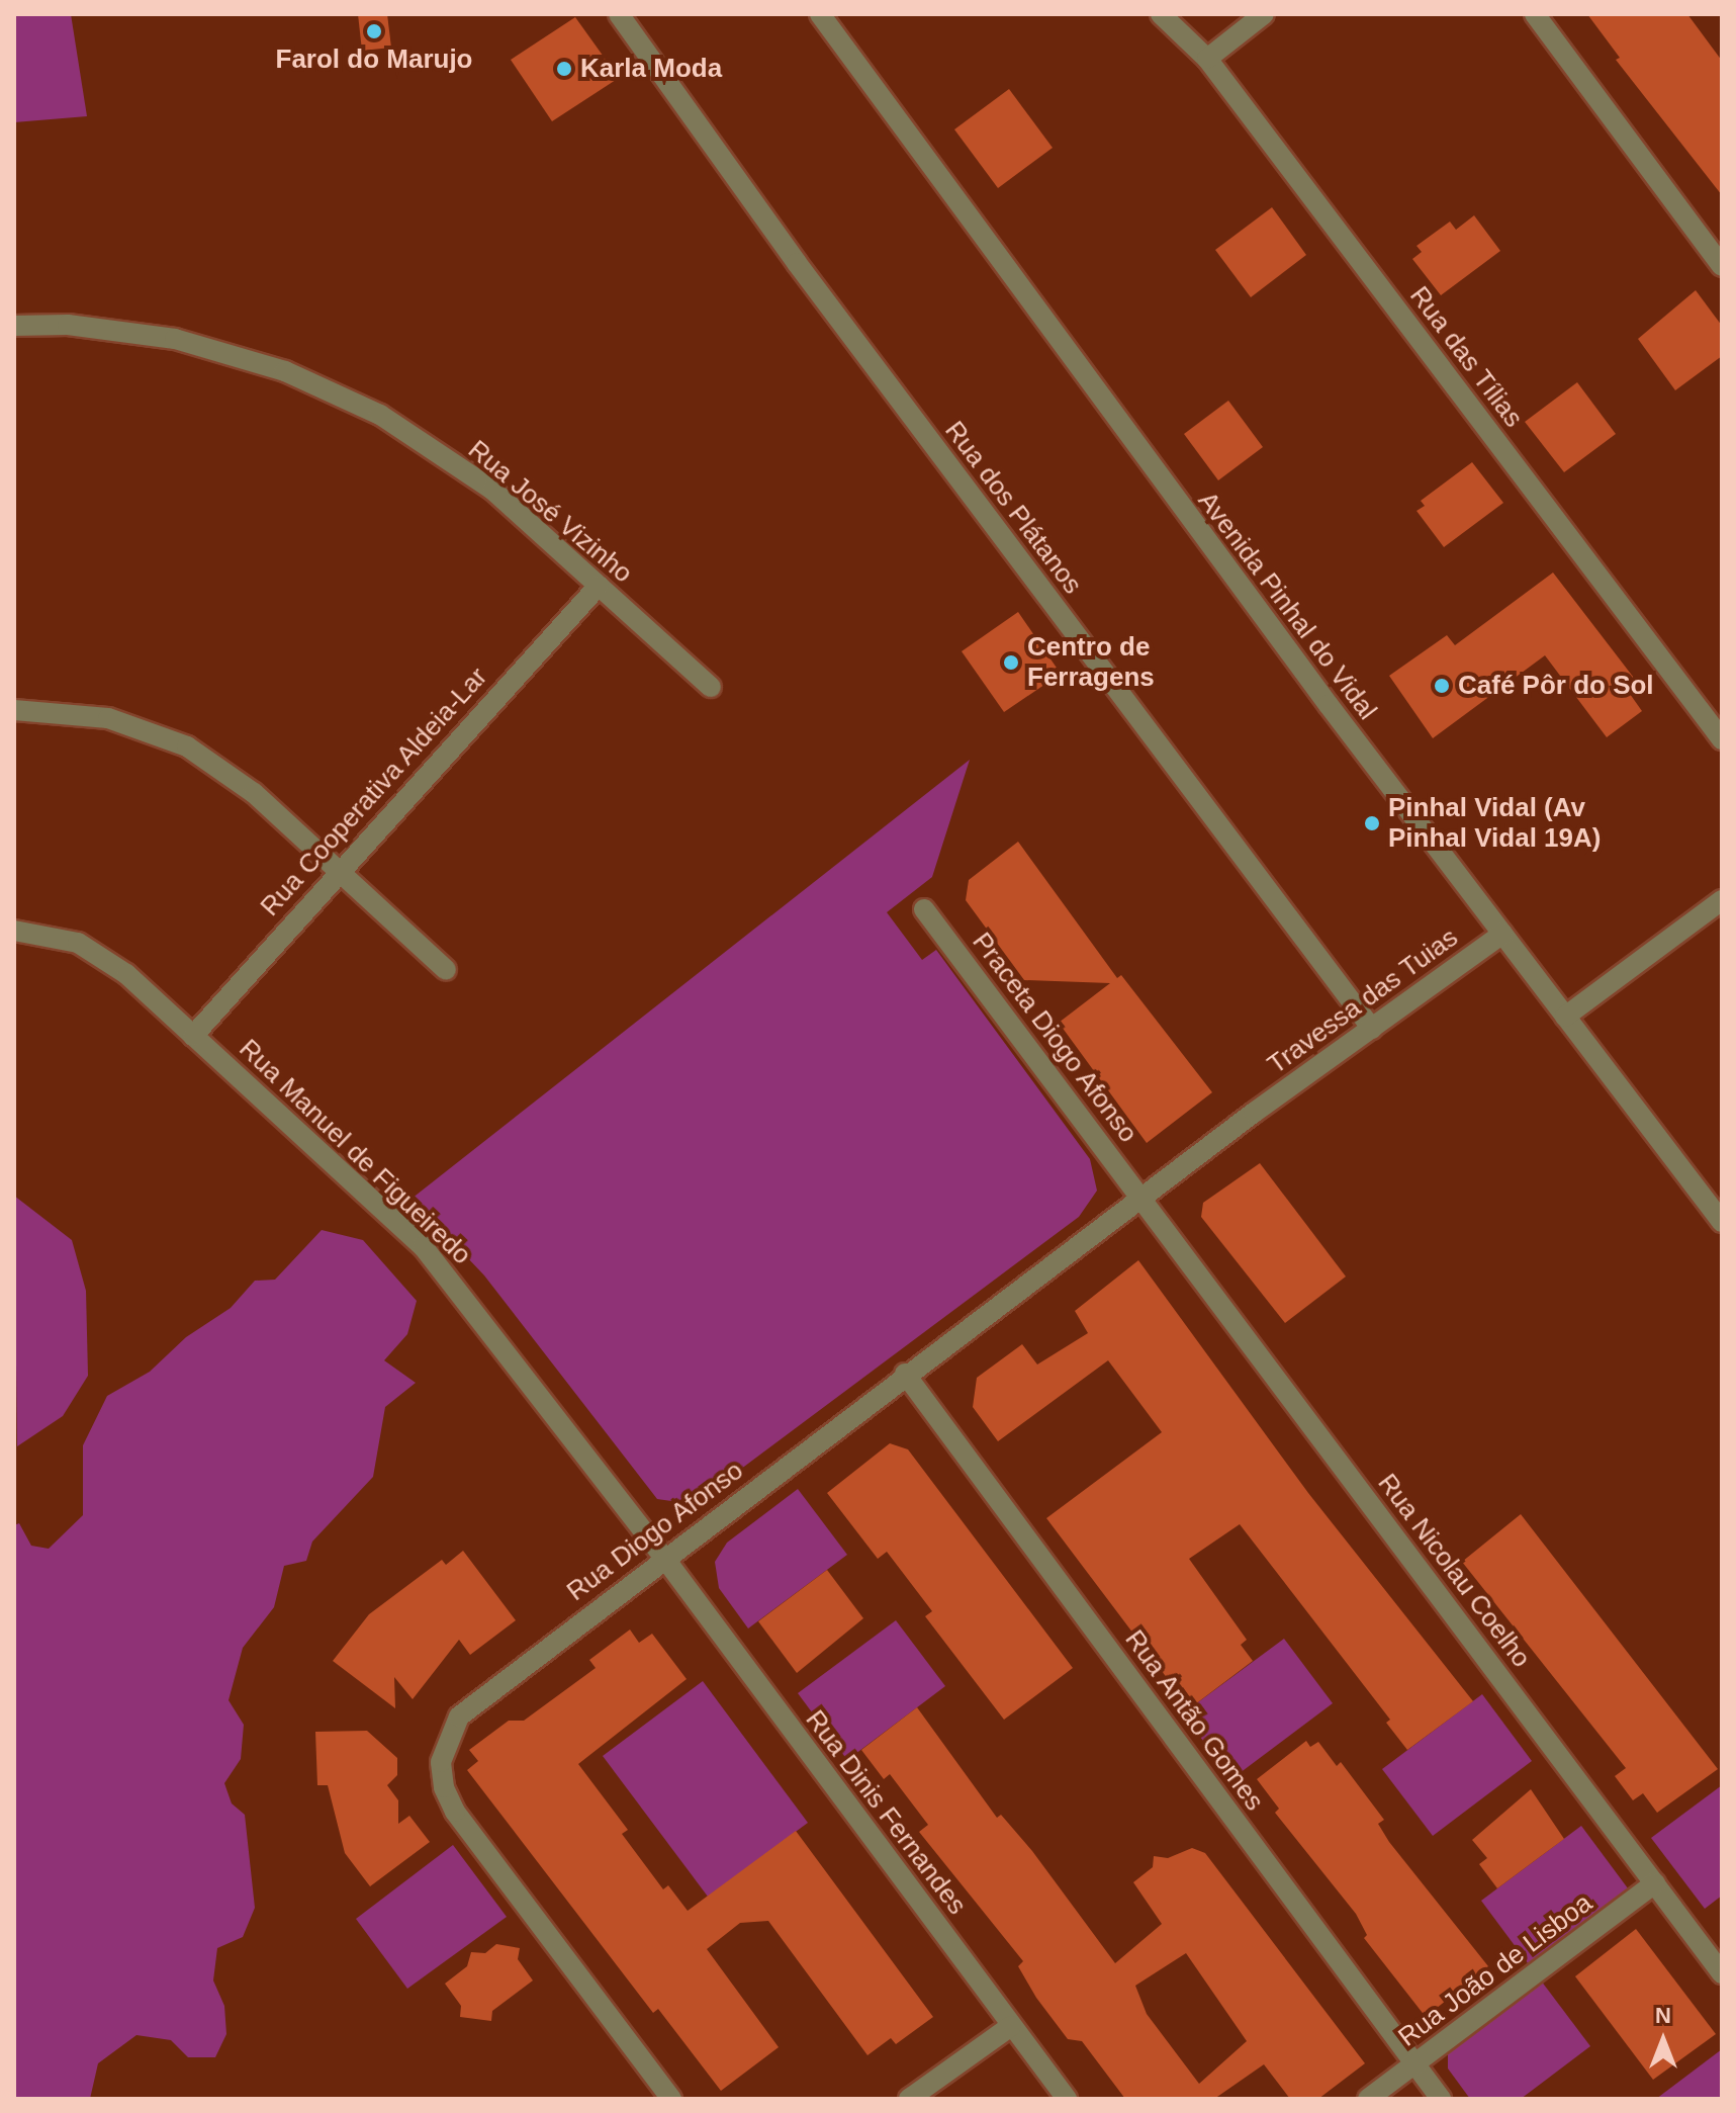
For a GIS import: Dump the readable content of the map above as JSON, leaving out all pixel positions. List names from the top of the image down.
{
  "streets": {
    "street": [
      "Rua das Tílias",
      "Rua dos Plátanos",
      "Rua José Vizinho",
      "Avenida Pinhal do Vidal",
      "Rua Cooperativa Aldeia-Lar",
      "Travessa das Tuias",
      "Praceta Diogo Afonso",
      "Rua Manuel de Figueiredo",
      "Rua Diogo Afonso",
      "Rua Nicolau Coelho",
      "Rua Antão Gomes",
      "Rua Dinis Fernandes",
      "Rua João de Lisboa"
    ]
  },
  "crossings": [
    ["Rua dos Plátanos", "Travessa das Tuias"],
    ["Rua José Vizinho", "Rua Cooperativa Aldeia-Lar"],
    ["Avenida Pinhal do Vidal", "Travessa das Tuias"],
    ["Rua Cooperativa Aldeia-Lar", "Rua Manuel de Figueiredo"],
    ["Travessa das Tuias", "Rua Diogo Afonso"],
    ["Praceta Diogo Afonso", "Rua Diogo Afonso"],
    ["Praceta Diogo Afonso", "Rua Nicolau Coelho"],
    ["Rua Manuel de Figueiredo", "Rua Diogo Afonso"],
    ["Rua Manuel de Figueiredo", "Rua Dinis Fernandes"],
    ["Rua Diogo Afonso", "Rua Nicolau Coelho"],
    ["Rua Diogo Afonso", "Rua Antão Gomes"],
    ["Rua Diogo Afonso", "Rua Dinis Fernandes"],
    ["Rua Nicolau Coelho", "Rua João de Lisboa"],
    ["Rua Antão Gomes", "Rua João de Lisboa"]
  ],
  "places": [
    "Farol do Marujo",
    "Karla Moda",
    "Centro de Ferragens",
    "Café Pôr do Sol",
    "Pinhal Vidal (Av Pinhal Vidal 19A)"
  ],
  "north": "top"
}
